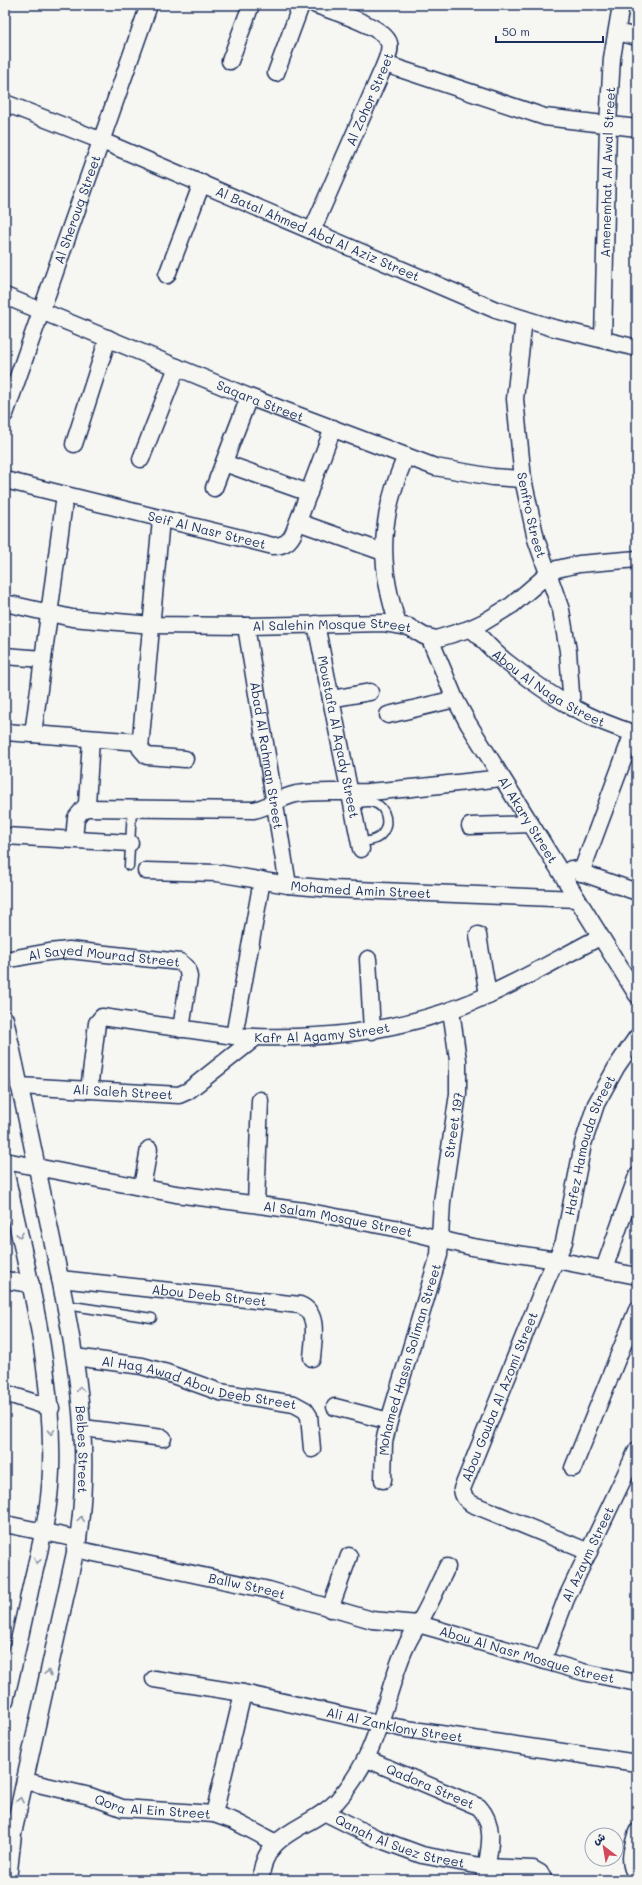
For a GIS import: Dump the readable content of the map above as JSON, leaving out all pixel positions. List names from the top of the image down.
{
  "streets": {
    "street": [
      "Al Zohor Street",
      "Amenemhat Al Awal Street",
      "Al Sherouq Street",
      "Al Batal Ahmed Abd Al Aziz Street",
      "Saqara Street",
      "Senfro Street",
      "Seif Al Nasr Street",
      "Al Salehin Mosque Street",
      "Abou Al Naga Street",
      "Moustafa Al Aqady Street",
      "Abad Al Rahman Street",
      "Al Akary Street",
      "Mohamed Amin Street",
      "Al Sayed Mourad Street",
      "Kafr Al Agamy Street",
      "Ali Saleh Street",
      "Street 197",
      "Hafez Hamouda Street",
      "Al Salam Mosque Street",
      "Abou Deeb Street",
      "Mohamed Hassn Soliman Street",
      "Al Hag Awad Abou Deeb Street",
      "Abou Gouba Al Azomi Street",
      "Belbes Street",
      "Al Azaym Street",
      "Ballw Street",
      "Abou Al Nasr Mosque Street",
      "Ali Al Zanklony Street",
      "Qadora Street",
      "Qora Al Ein Street",
      "Qanah Al Suez Street"
    ]
  },
  "crossings": [
    ["Al Zohor Street", "Al Batal Ahmed Abd Al Aziz Street"],
    ["Amenemhat Al Awal Street", "Al Batal Ahmed Abd Al Aziz Street"],
    ["Al Sherouq Street", "Al Batal Ahmed Abd Al Aziz Street"],
    ["Al Sherouq Street", "Saqara Street"],
    ["Al Batal Ahmed Abd Al Aziz Street", "Senfro Street"],
    ["Saqara Street", "Senfro Street"],
    ["Saqara Street", "Seif Al Nasr Street"],
    ["Senfro Street", "Al Salehin Mosque Street"],
    ["Senfro Street", "Abou Al Naga Street"],
    ["Al Salehin Mosque Street", "Abou Al Naga Street"],
    ["Al Salehin Mosque Street", "Moustafa Al Aqady Street"],
    ["Al Salehin Mosque Street", "Abad Al Rahman Street"],
    ["Al Salehin Mosque Street", "Al Akary Street"],
    ["Abad Al Rahman Street", "Mohamed Amin Street"],
    ["Al Akary Street", "Mohamed Amin Street"],
    ["Al Akary Street", "Kafr Al Agamy Street"],
    ["Al Sayed Mourad Street", "Kafr Al Agamy Street"],
    ["Kafr Al Agamy Street", "Ali Saleh Street"],
    ["Kafr Al Agamy Street", "Street 197"],
    ["Ali Saleh Street", "Belbes Street"],
    ["Street 197", "Al Salam Mosque Street"],
    ["Street 197", "Mohamed Hassn Soliman Street"],
    ["Hafez Hamouda Street", "Al Salam Mosque Street"],
    ["Hafez Hamouda Street", "Abou Gouba Al Azomi Street"],
    ["Al Salam Mosque Street", "Mohamed Hassn Soliman Street"],
    ["Al Salam Mosque Street", "Abou Gouba Al Azomi Street"],
    ["Al Salam Mosque Street", "Belbes Street"],
    ["Abou Deeb Street", "Belbes Street"],
    ["Al Hag Awad Abou Deeb Street", "Belbes Street"],
    ["Abou Gouba Al Azomi Street", "Al Azaym Street"],
    ["Belbes Street", "Ballw Street"],
    ["Belbes Street", "Qora Al Ein Street"],
    ["Al Azaym Street", "Abou Al Nasr Mosque Street"],
    ["Ballw Street", "Abou Al Nasr Mosque Street"],
    ["Qadora Street", "Qanah Al Suez Street"]
  ],
  "scale_bar": "50 m",
  "north": "top left"
}
